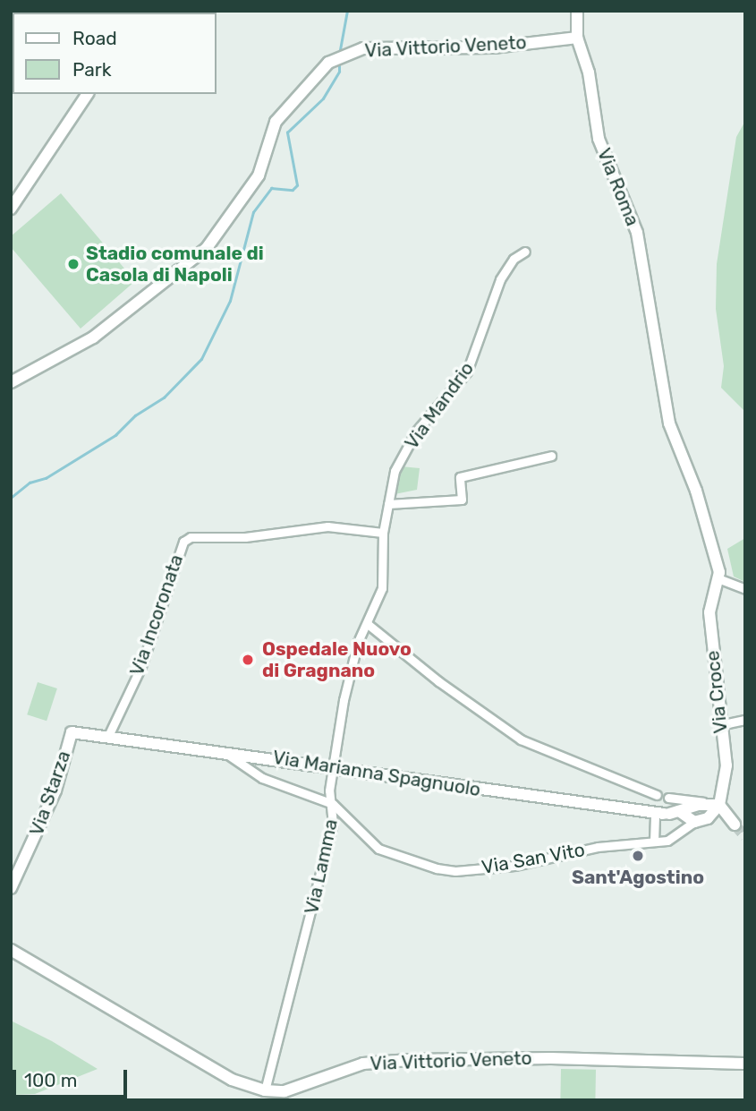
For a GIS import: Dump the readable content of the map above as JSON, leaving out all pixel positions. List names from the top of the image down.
{
  "streets": {
    "street": [
      "Via Vittorio Veneto",
      "Via Roma",
      "Via Mandrio",
      "Via Incoronata",
      "Via Croce",
      "Via Marianna Spagnuolo",
      "Via Starza",
      "Via San Vito",
      "Via Lamma"
    ]
  },
  "crossings": [
    ["Via Vittorio Veneto", "Via Roma"],
    ["Via Vittorio Veneto", "Via Lamma"],
    ["Via Roma", "Via Croce"],
    ["Via Mandrio", "Via Incoronata"],
    ["Via Mandrio", "Via Lamma"],
    ["Via Incoronata", "Via Marianna Spagnuolo"],
    ["Via Incoronata", "Via Lamma"],
    ["Via Marianna Spagnuolo", "Via Starza"],
    ["Via Marianna Spagnuolo", "Via San Vito"],
    ["Via Marianna Spagnuolo", "Via Lamma"],
    ["Via San Vito", "Via Lamma"]
  ],
  "places": ["Stadio comunale di Casola di Napoli", "Ospedale Nuovo di Gragnano", "Sant'Agostino"],
  "legend": ["Road", "Park"],
  "scale_bar": "100 m"
}
